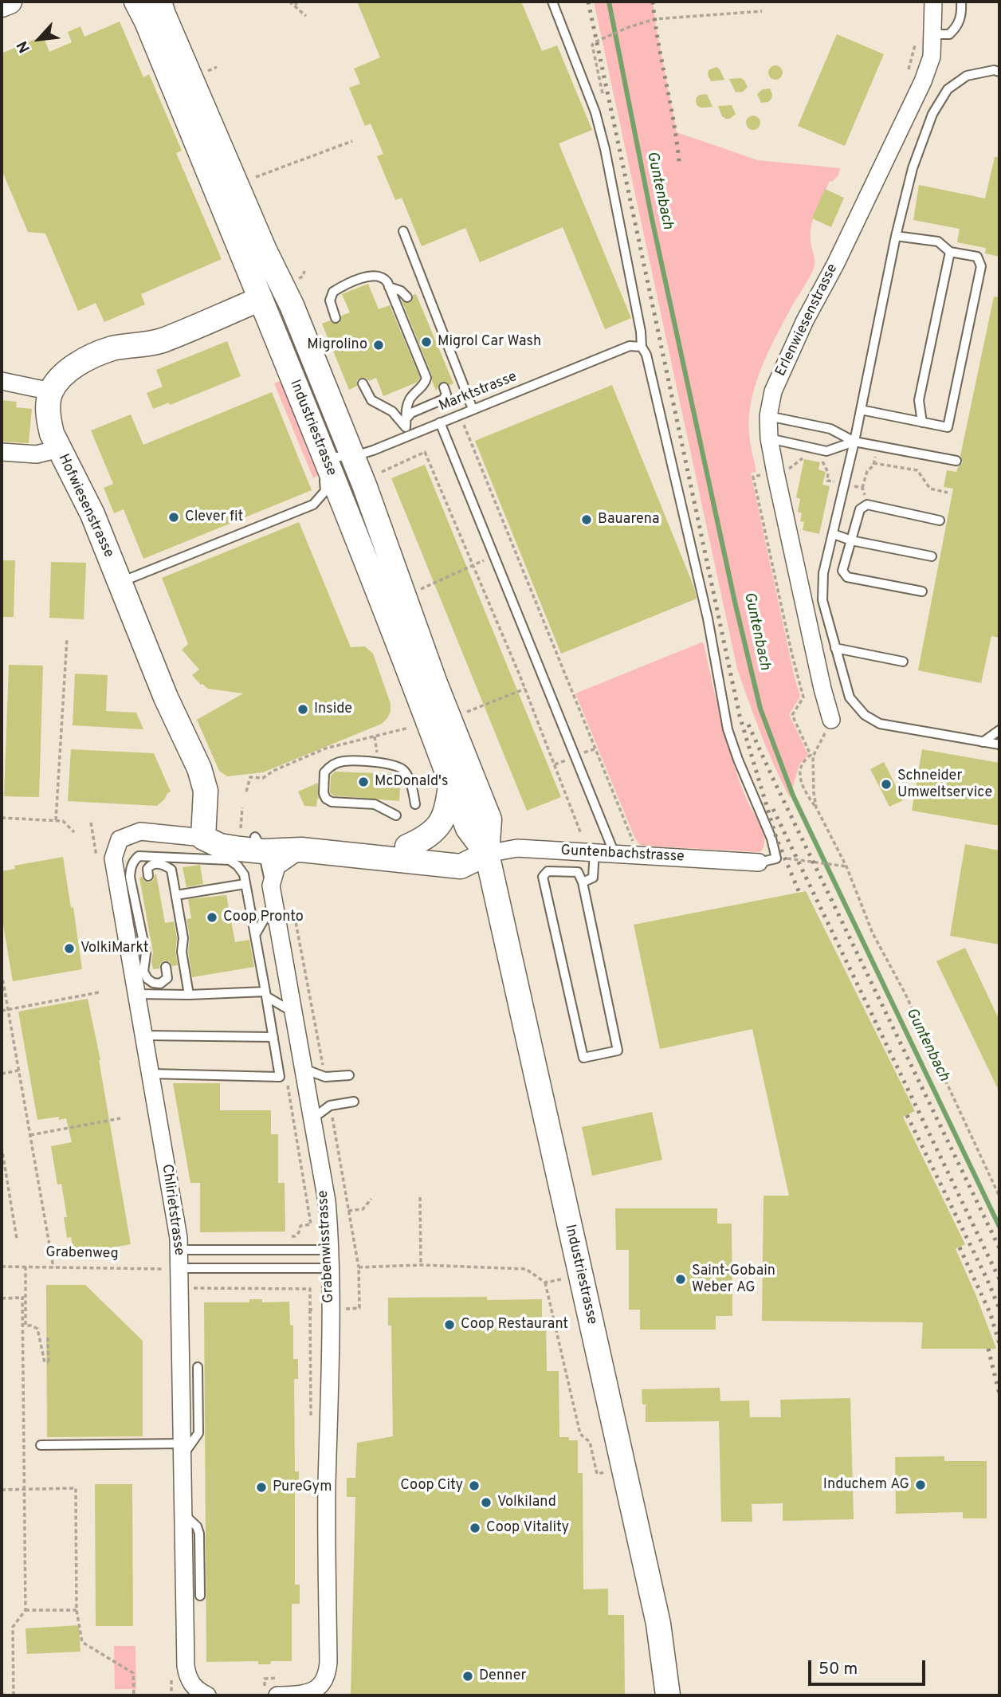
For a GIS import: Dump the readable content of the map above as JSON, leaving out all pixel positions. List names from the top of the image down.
{
  "streets": {
    "main road": ["Industriestrasse", "Hofwiesenstrasse", "Chlirietstrasse"],
    "street": ["Erlenwiesenstrasse", "Guntenbachstrasse", "Grabenwisstrasse"],
    "lane": ["Marktstrasse"],
    "path": ["Grabenweg"]
  },
  "crossings": [
    ["Marktstrasse", "Industriestrasse"],
    ["Industriestrasse", "Guntenbachstrasse"],
    ["Industriestrasse", "Chlirietstrasse"],
    ["Hofwiesenstrasse", "Chlirietstrasse"],
    ["Guntenbachstrasse", "Chlirietstrasse"],
    ["Chlirietstrasse", "Grabenweg"]
  ],
  "water": ["Guntenbach"],
  "places": [
    "Migrol Car Wash",
    "Migrolino",
    "Clever fit",
    "Bauarena",
    "Inside",
    "McDonald's",
    "Schneider Umweltservice",
    "Coop Pronto",
    "VolkiMarkt",
    "Saint-Gobain Weber AG",
    "Coop Restaurant",
    "Induchem AG",
    "Coop City",
    "PureGym",
    "Volkiland",
    "Coop Vitality",
    "Denner"
  ],
  "scale_bar": "50 m",
  "north": "bottom left"
}
